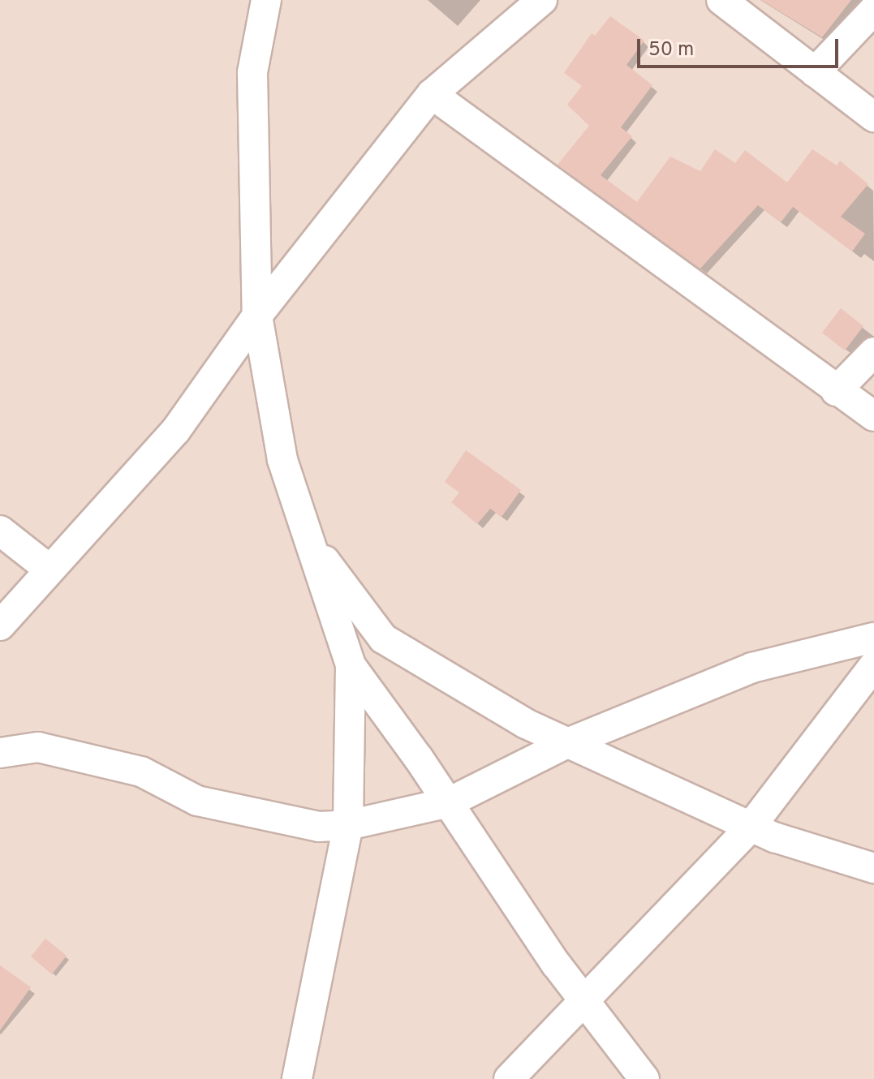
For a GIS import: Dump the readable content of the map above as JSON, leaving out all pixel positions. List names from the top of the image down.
{
  "scale_bar": "50 m"
}
